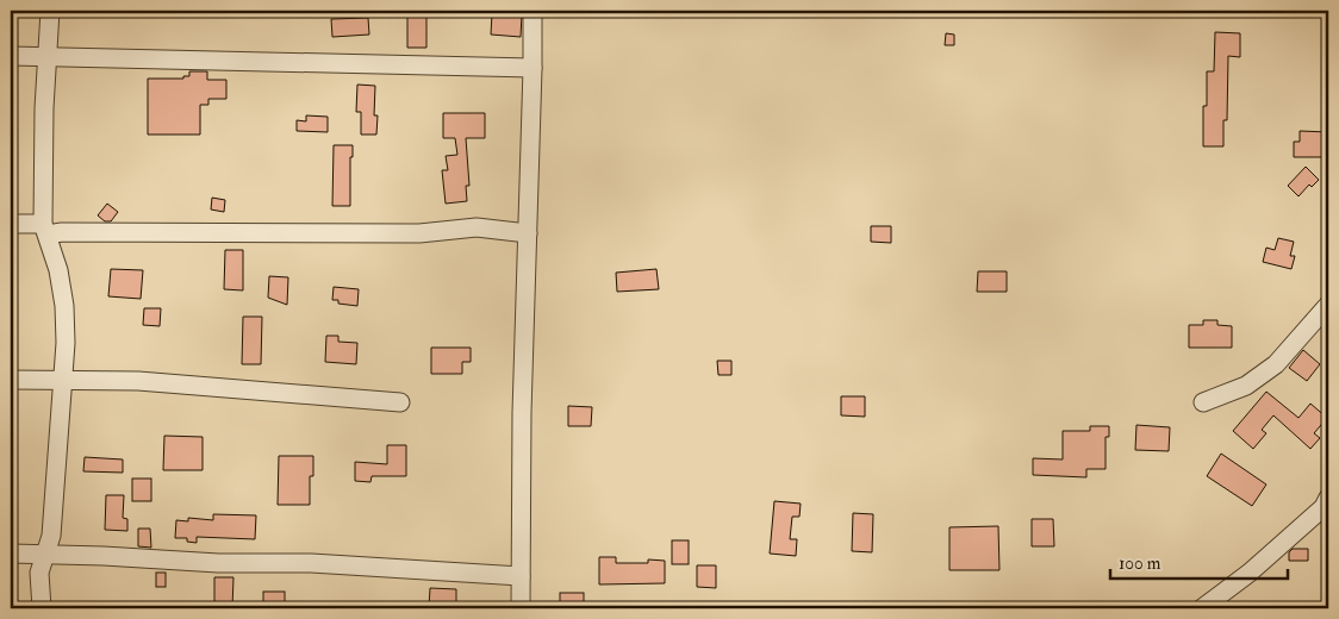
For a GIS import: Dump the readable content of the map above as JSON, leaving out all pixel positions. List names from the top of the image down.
{
  "scale_bar": "100 m"
}
